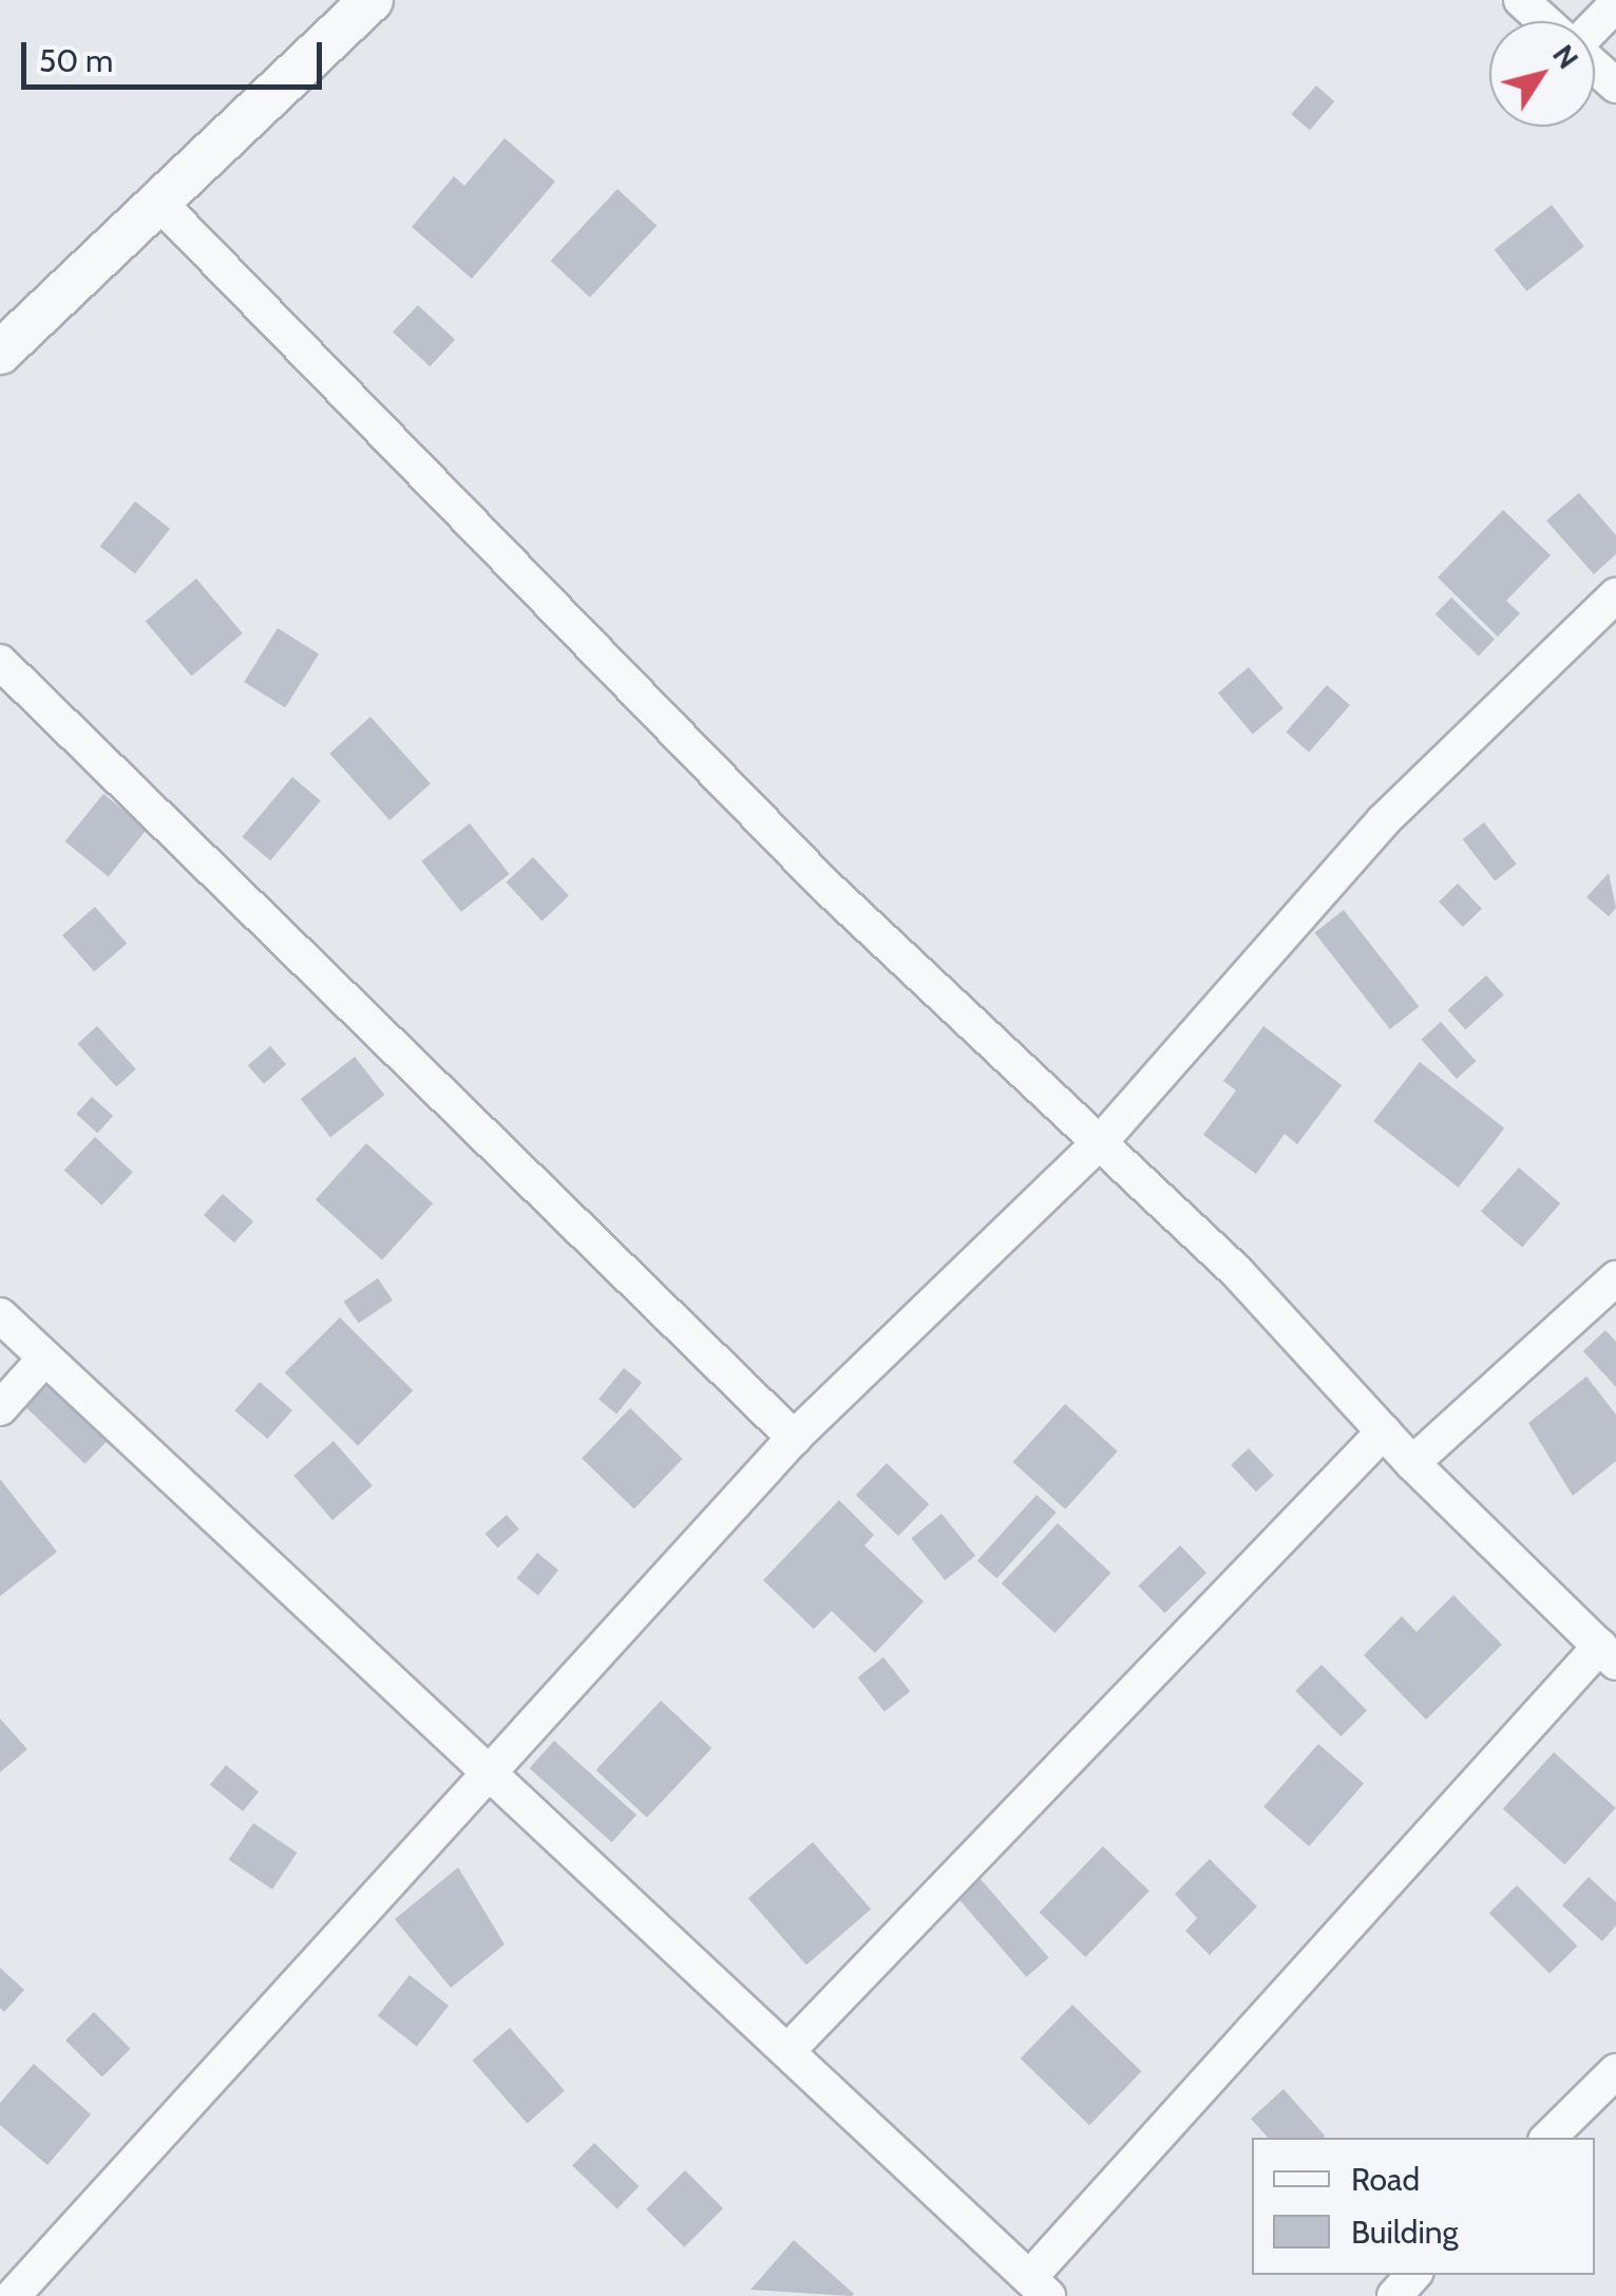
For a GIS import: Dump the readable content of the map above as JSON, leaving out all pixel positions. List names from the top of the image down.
{
  "legend": ["Road", "Building"],
  "scale_bar": "50 m",
  "north": "top right"
}
